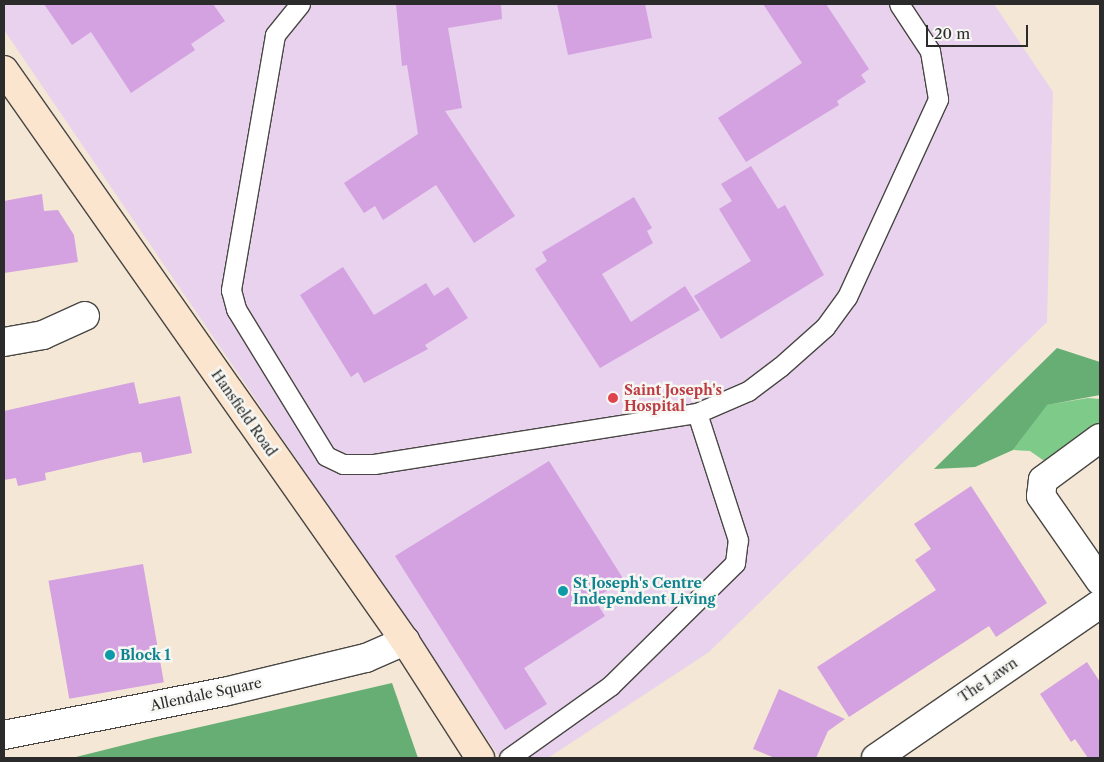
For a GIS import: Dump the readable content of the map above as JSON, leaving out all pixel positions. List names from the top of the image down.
{
  "streets": {
    "street": ["Hansfield Road", "The Lawn", "Allendale Square"]
  },
  "crossings": [
    ["Hansfield Road", "Allendale Square"]
  ],
  "places": ["Saint Joseph's Hospital", "St Joseph's Centre Independent Living", "Block 1"],
  "scale_bar": "20 m"
}
